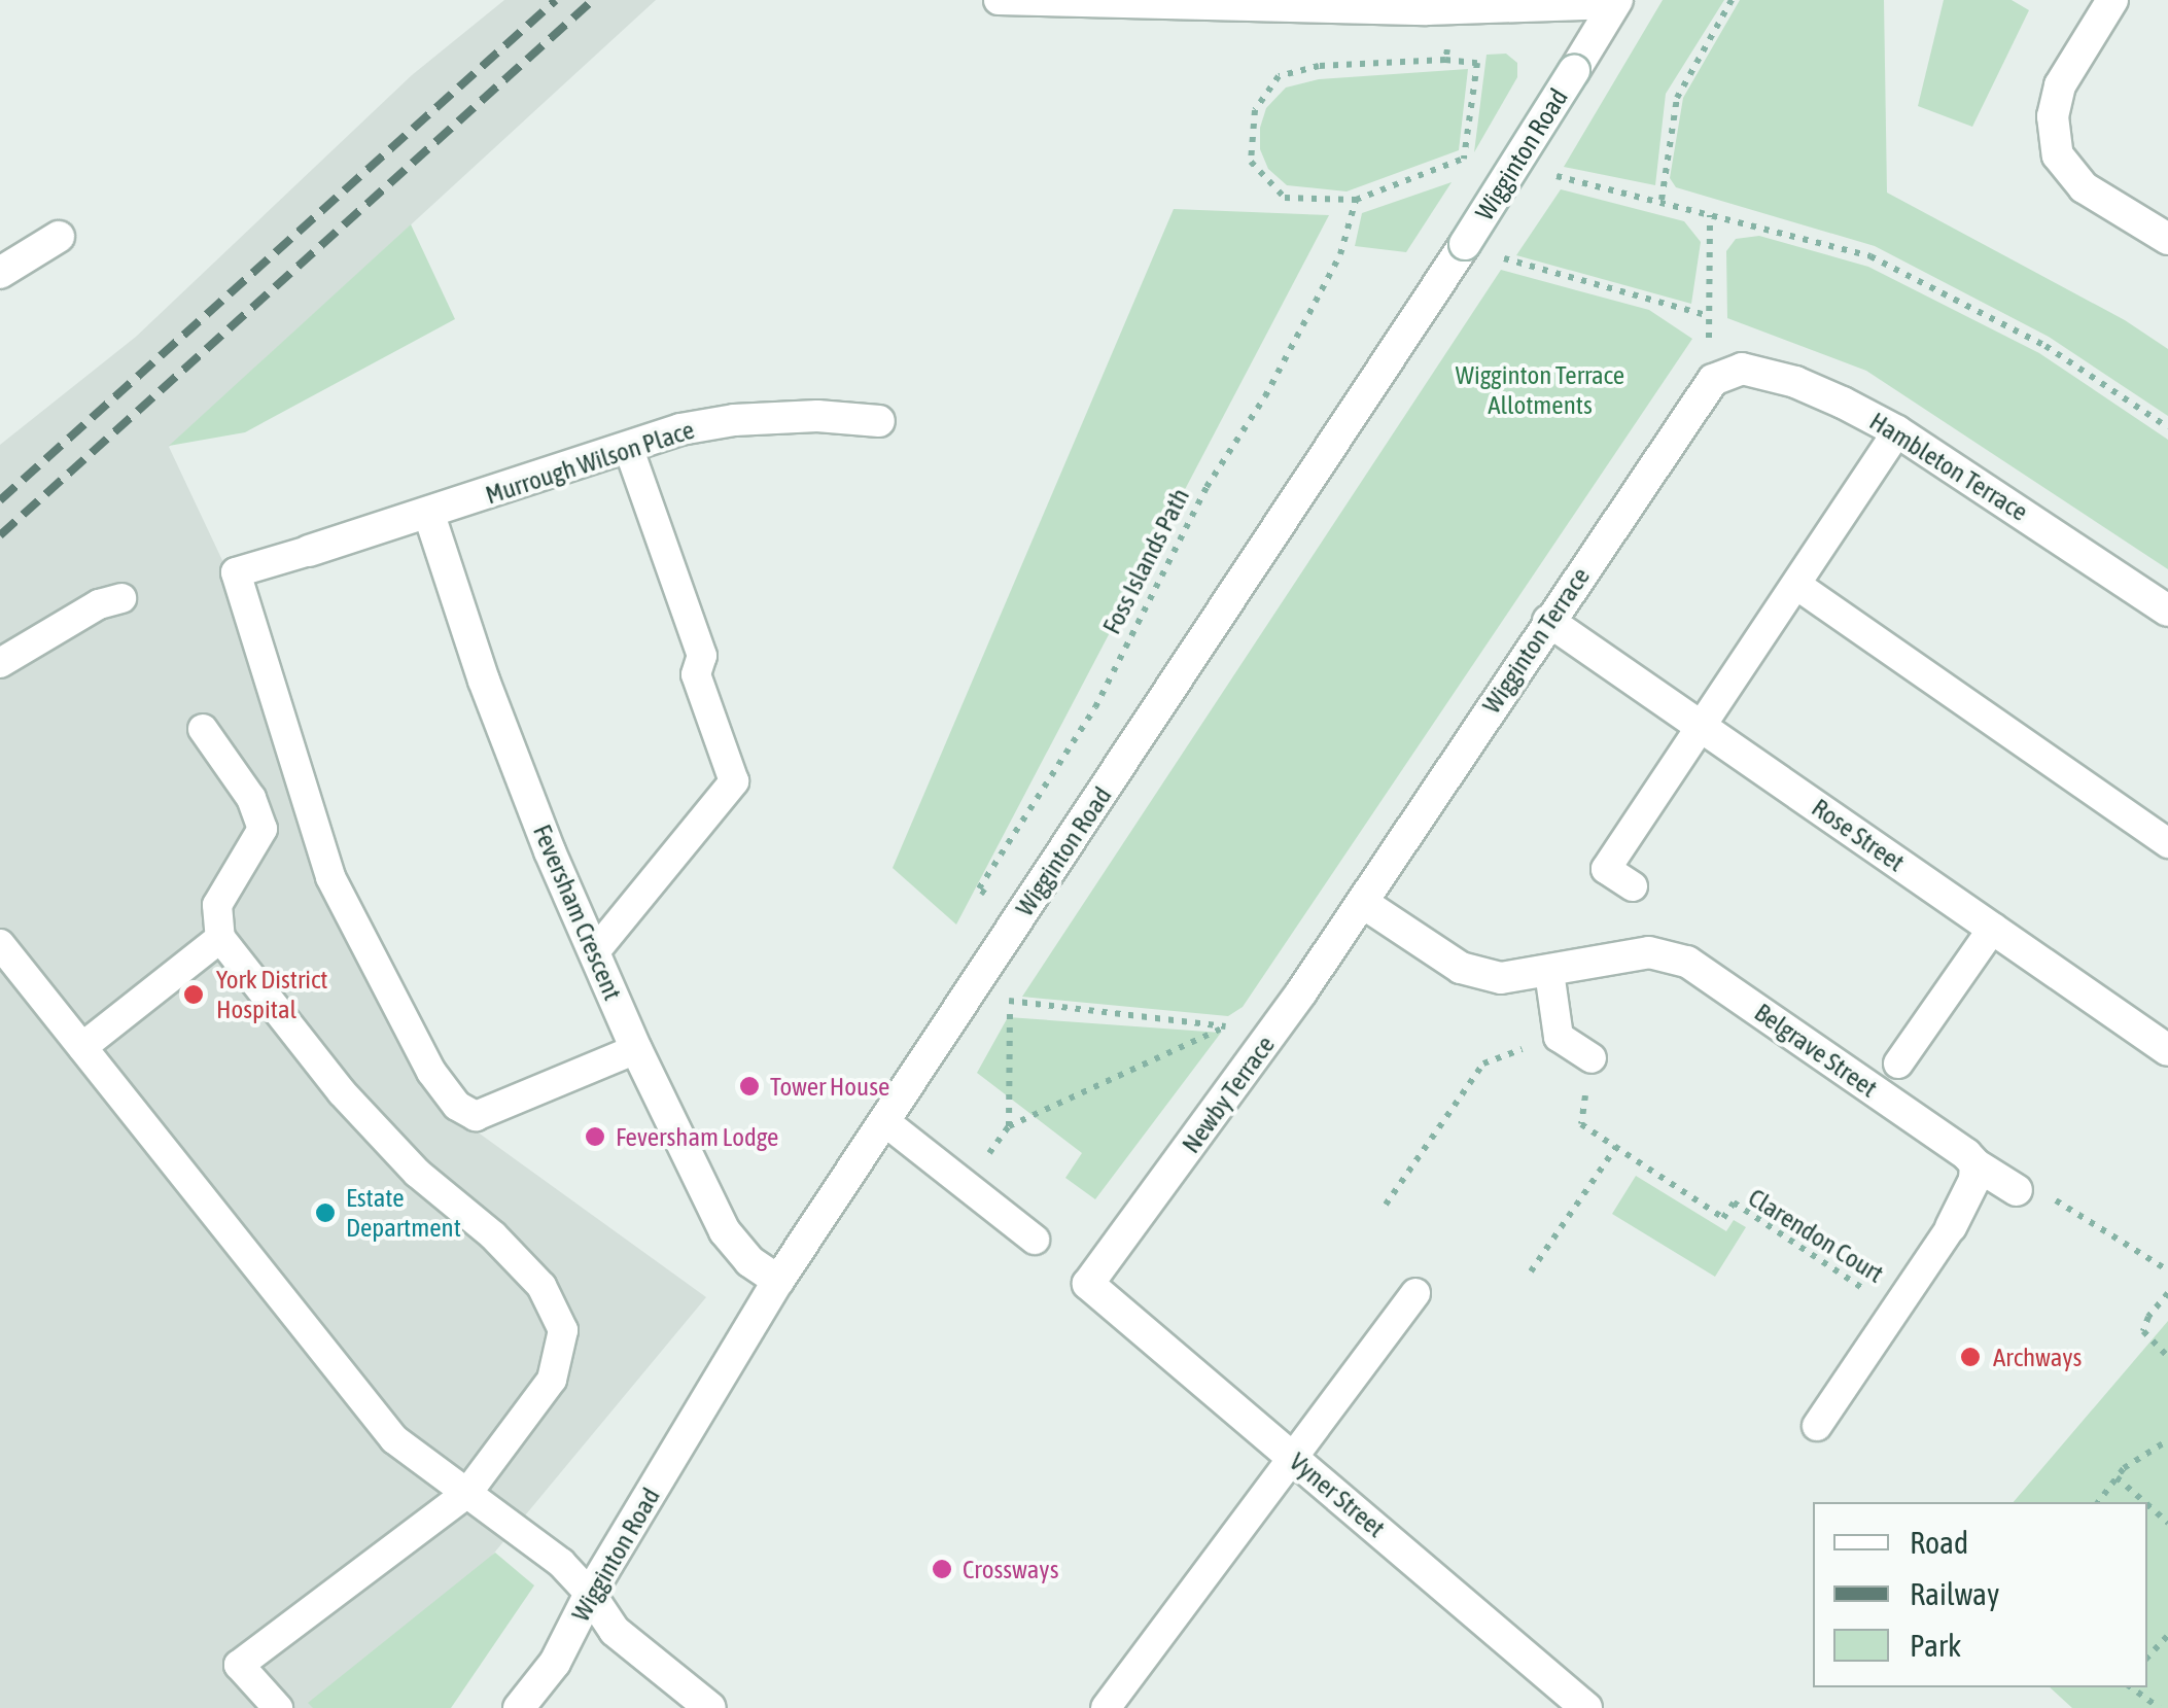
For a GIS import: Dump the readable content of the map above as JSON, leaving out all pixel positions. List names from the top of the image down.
{
  "streets": {
    "street": [
      "Wigginton Road",
      "Murrough Wilson Place",
      "Hambleton Terrace",
      "Wigginton Terrace",
      "Rose Street",
      "Feversham Crescent",
      "Belgrave Street",
      "Newby Terrace",
      "Vyner Street"
    ],
    "path": ["Foss Islands Path", "Clarendon Court"]
  },
  "crossings": [
    ["Wigginton Road", "Foss Islands Path"],
    ["Wigginton Road", "Feversham Crescent"],
    ["Murrough Wilson Place", "Feversham Crescent"],
    ["Hambleton Terrace", "Wigginton Terrace"],
    ["Wigginton Terrace", "Rose Street"],
    ["Wigginton Terrace", "Belgrave Street"],
    ["Wigginton Terrace", "Newby Terrace"],
    ["Belgrave Street", "Newby Terrace"],
    ["Newby Terrace", "Vyner Street"]
  ],
  "parks": ["Wigginton Terrace Allotments"],
  "places": [
    "York District Hospital",
    "Tower House",
    "Feversham Lodge",
    "Estate Department",
    "Archways",
    "Crossways"
  ],
  "legend": ["Road", "Railway", "Park"]
}
